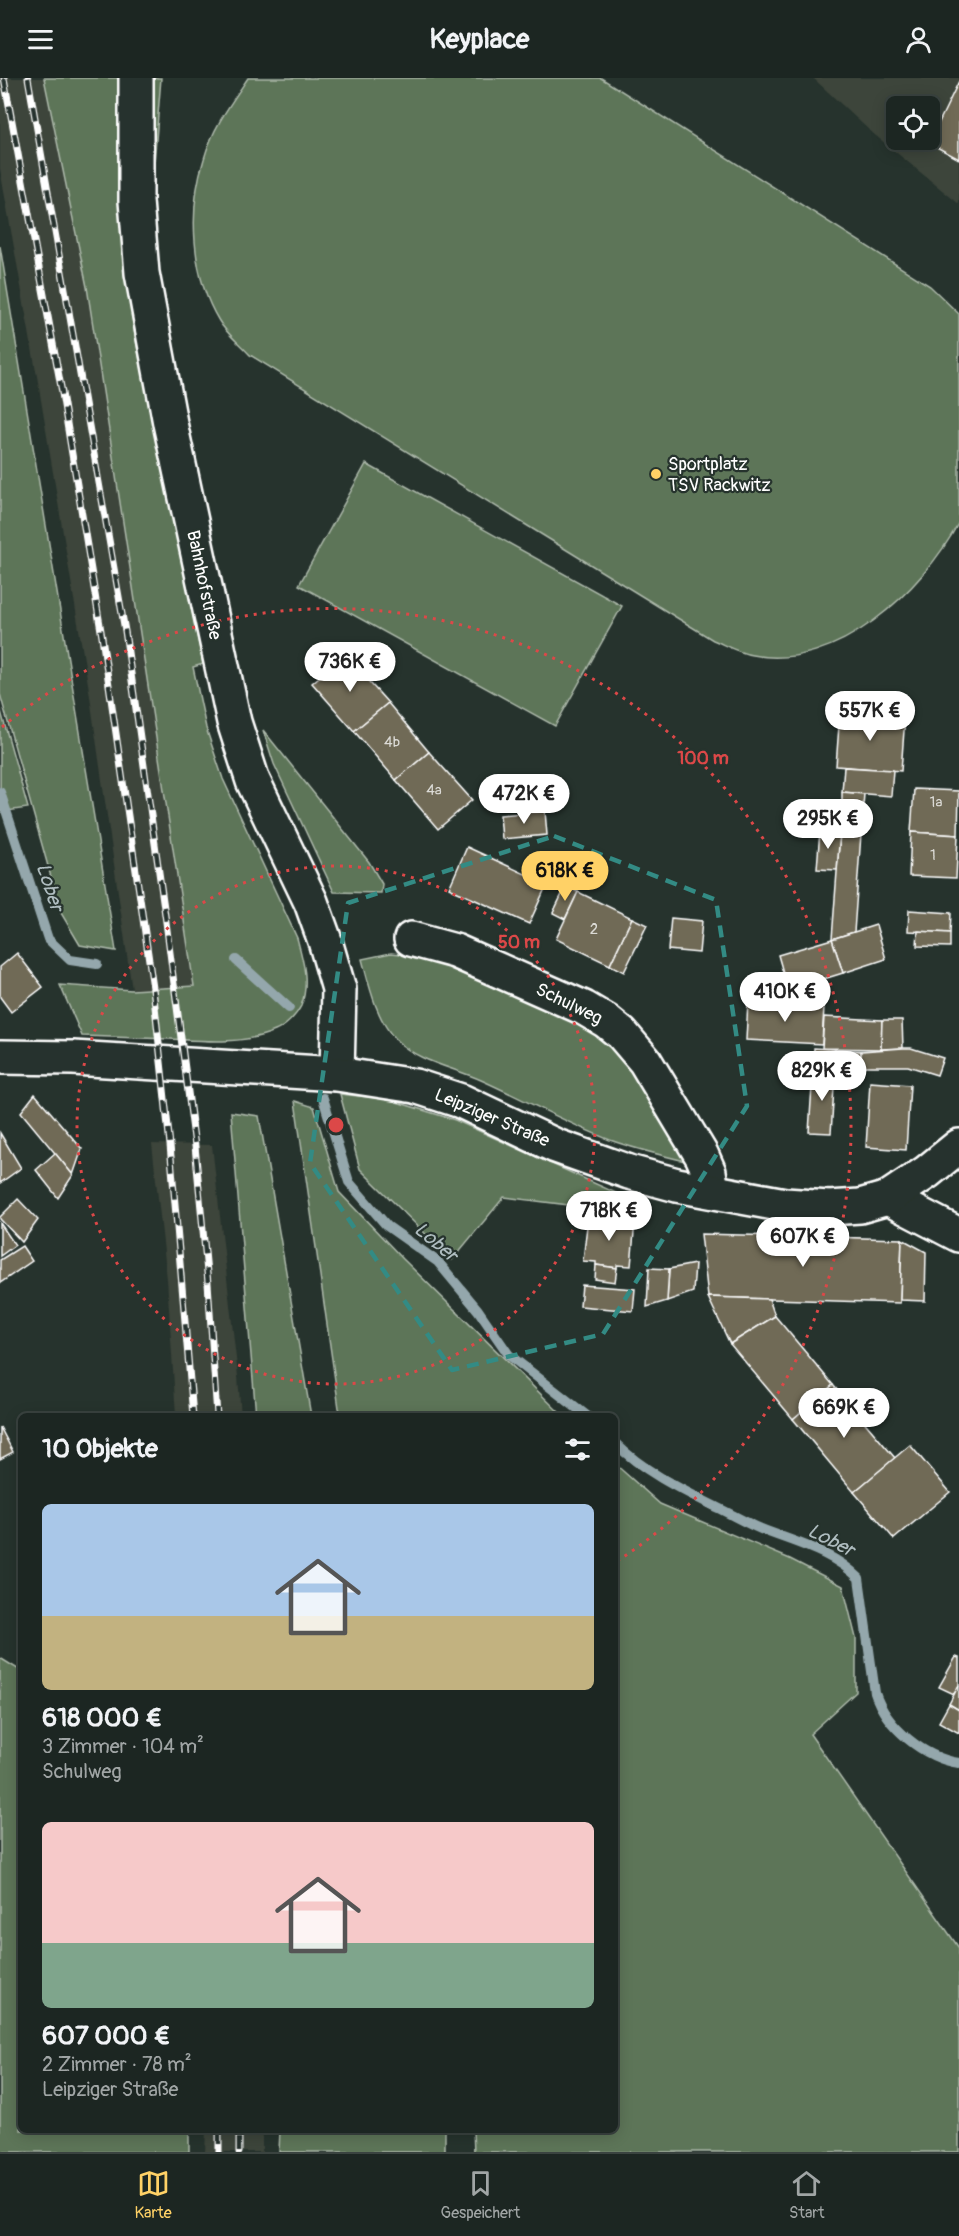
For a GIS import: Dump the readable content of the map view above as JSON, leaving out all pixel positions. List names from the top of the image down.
{
  "streets": {
    "street": ["Bahnhofstraße", "Schulweg", "Leipziger Straße"]
  },
  "crossings": [
    ["Bahnhofstraße", "Leipziger Straße"],
    ["Schulweg", "Leipziger Straße"]
  ],
  "water": ["Lober"],
  "places": ["Sportplatz TSV Rackwitz"],
  "house_numbers": [
    "4b",
    "4a",
    "1a",
    "1",
    "2"
  ],
  "page": {
    "header": "Keyplace",
    "price": [
      "736K €",
      "557K €",
      "472K €",
      "295K €",
      "618K €",
      "410K €",
      "829K €",
      "718K €",
      "607K €",
      "669K €"
    ],
    "heading": "10 Objekte",
    "list": [
      {
        "name": "618 000 €",
        "note": "3 Zimmer · 104 m² · Schulweg"
      },
      {
        "name": "607 000 €",
        "note": "2 Zimmer · 78 m² · Leipziger Straße"
      }
    ],
    "tabs": ["Karte", "Gespeichert", "Start"]
  },
  "rings": ["100 m", "50 m"]
}
